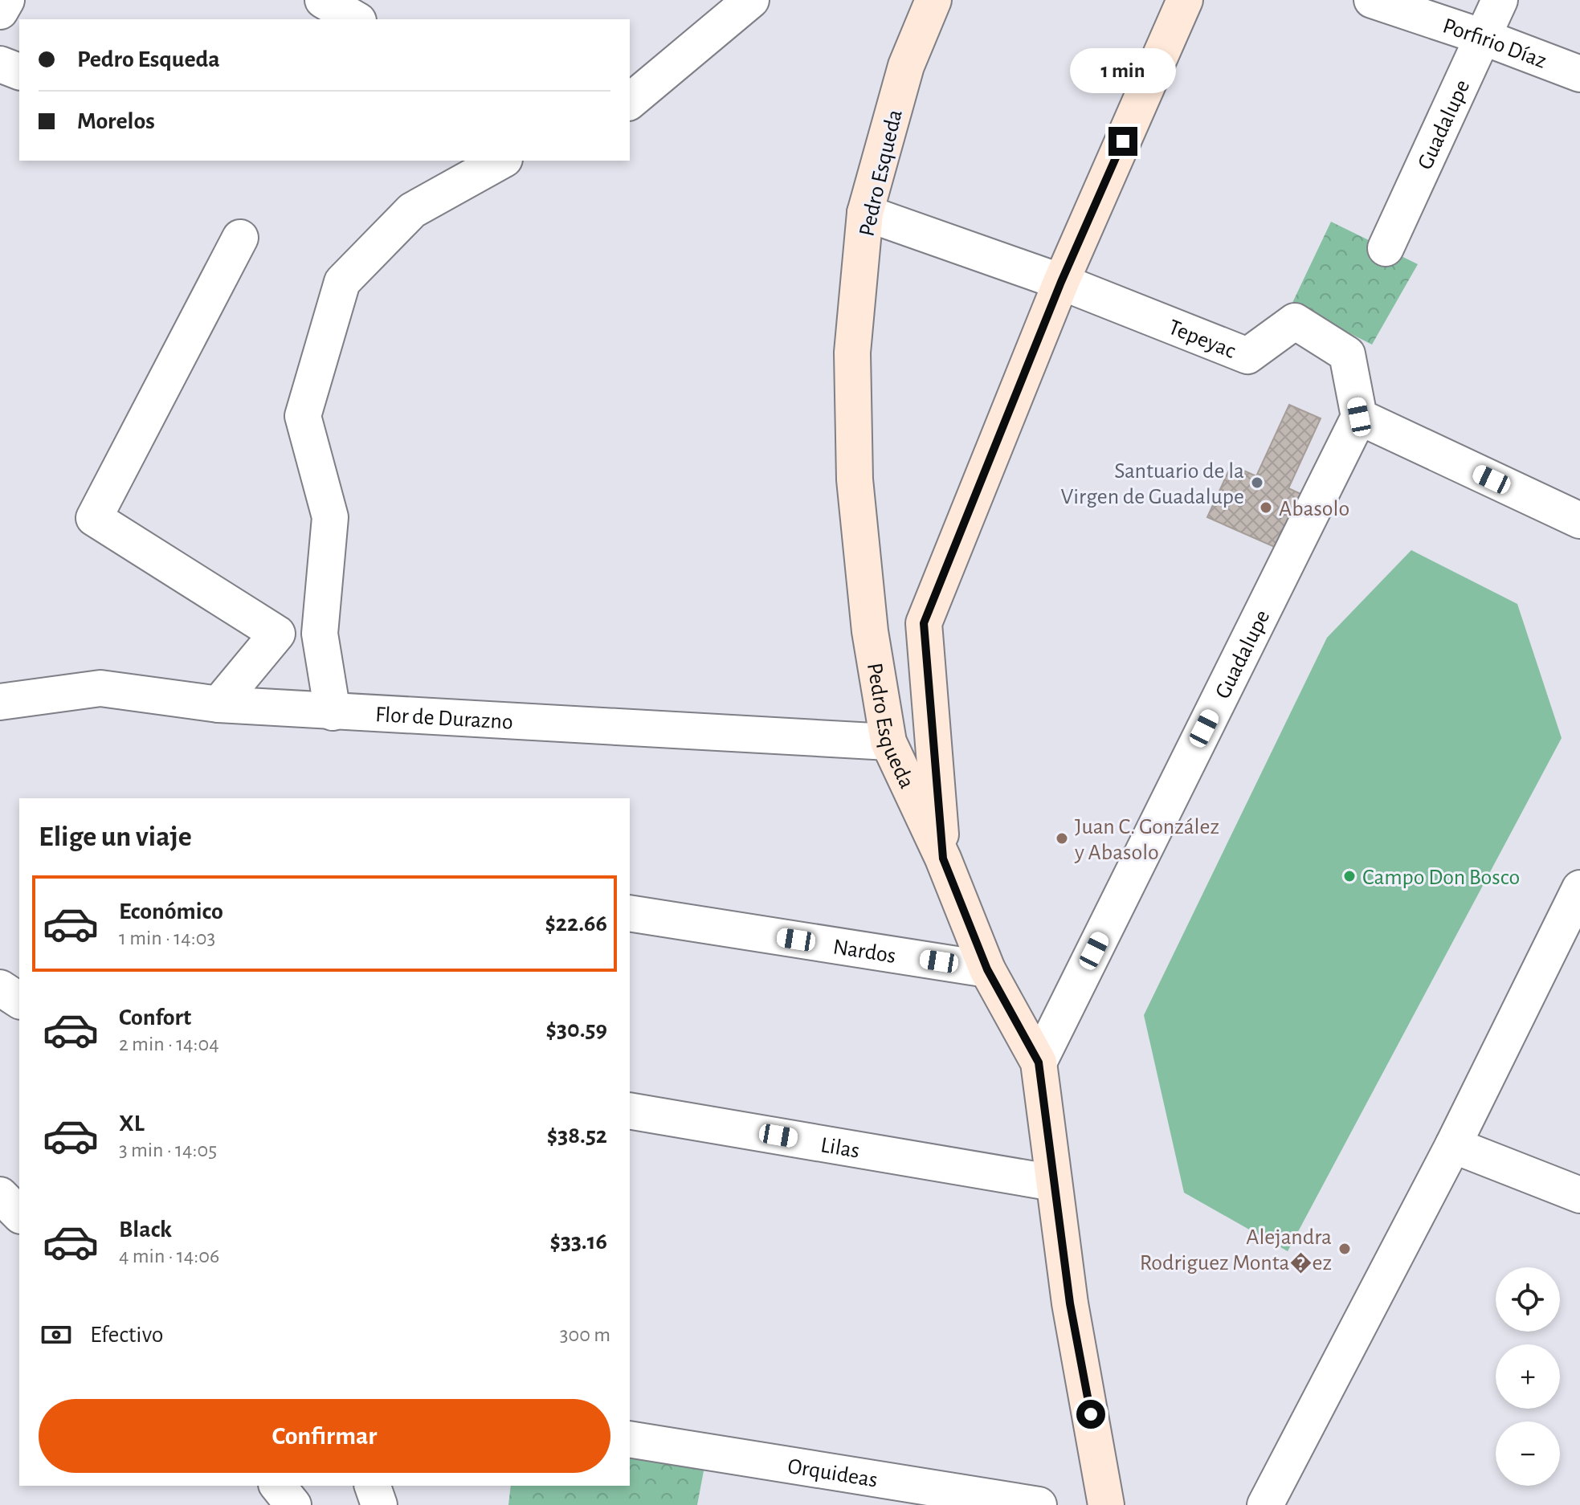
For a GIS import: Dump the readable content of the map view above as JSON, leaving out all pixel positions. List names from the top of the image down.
{
  "streets": {
    "street": [
      "Porfirio Díaz",
      "Guadalupe",
      "Pedro Esqueda",
      "Tepeyac",
      "Flor de Durazno",
      "Nardos",
      "Lilas",
      "Orquideas"
    ]
  },
  "crossings": [
    ["Porfirio Díaz", "Guadalupe"],
    ["Guadalupe", "Pedro Esqueda"],
    ["Guadalupe", "Tepeyac"],
    ["Pedro Esqueda", "Tepeyac"],
    ["Pedro Esqueda", "Flor de Durazno"],
    ["Pedro Esqueda", "Nardos"],
    ["Pedro Esqueda", "Lilas"]
  ],
  "places": [
    "Santuario de la Virgen de Guadalupe",
    "Abasolo",
    "Juan C. González y Abasolo",
    "Campo Don Bosco",
    "Alejandra Rodriguez Monta�ez"
  ],
  "page": {
    "banner": ["Pedro Esqueda", "Morelos"],
    "bubble": "1 min",
    "heading": "Elige un viaje",
    "list": [
      {
        "name": "Económico",
        "note": "1 min · 14:03",
        "value": "$22.66"
      },
      {
        "name": "Confort",
        "note": "2 min · 14:04",
        "value": "$30.59"
      },
      {
        "name": "XL",
        "note": "3 min · 14:05",
        "value": "$38.52"
      },
      {
        "name": "Black",
        "note": "4 min · 14:06",
        "value": "$33.16"
      }
    ],
    "map_buttons": ["+", "−"],
    "pay": ["Efectivo", "300 m"],
    "buttons": "Confirmar"
  }
}
